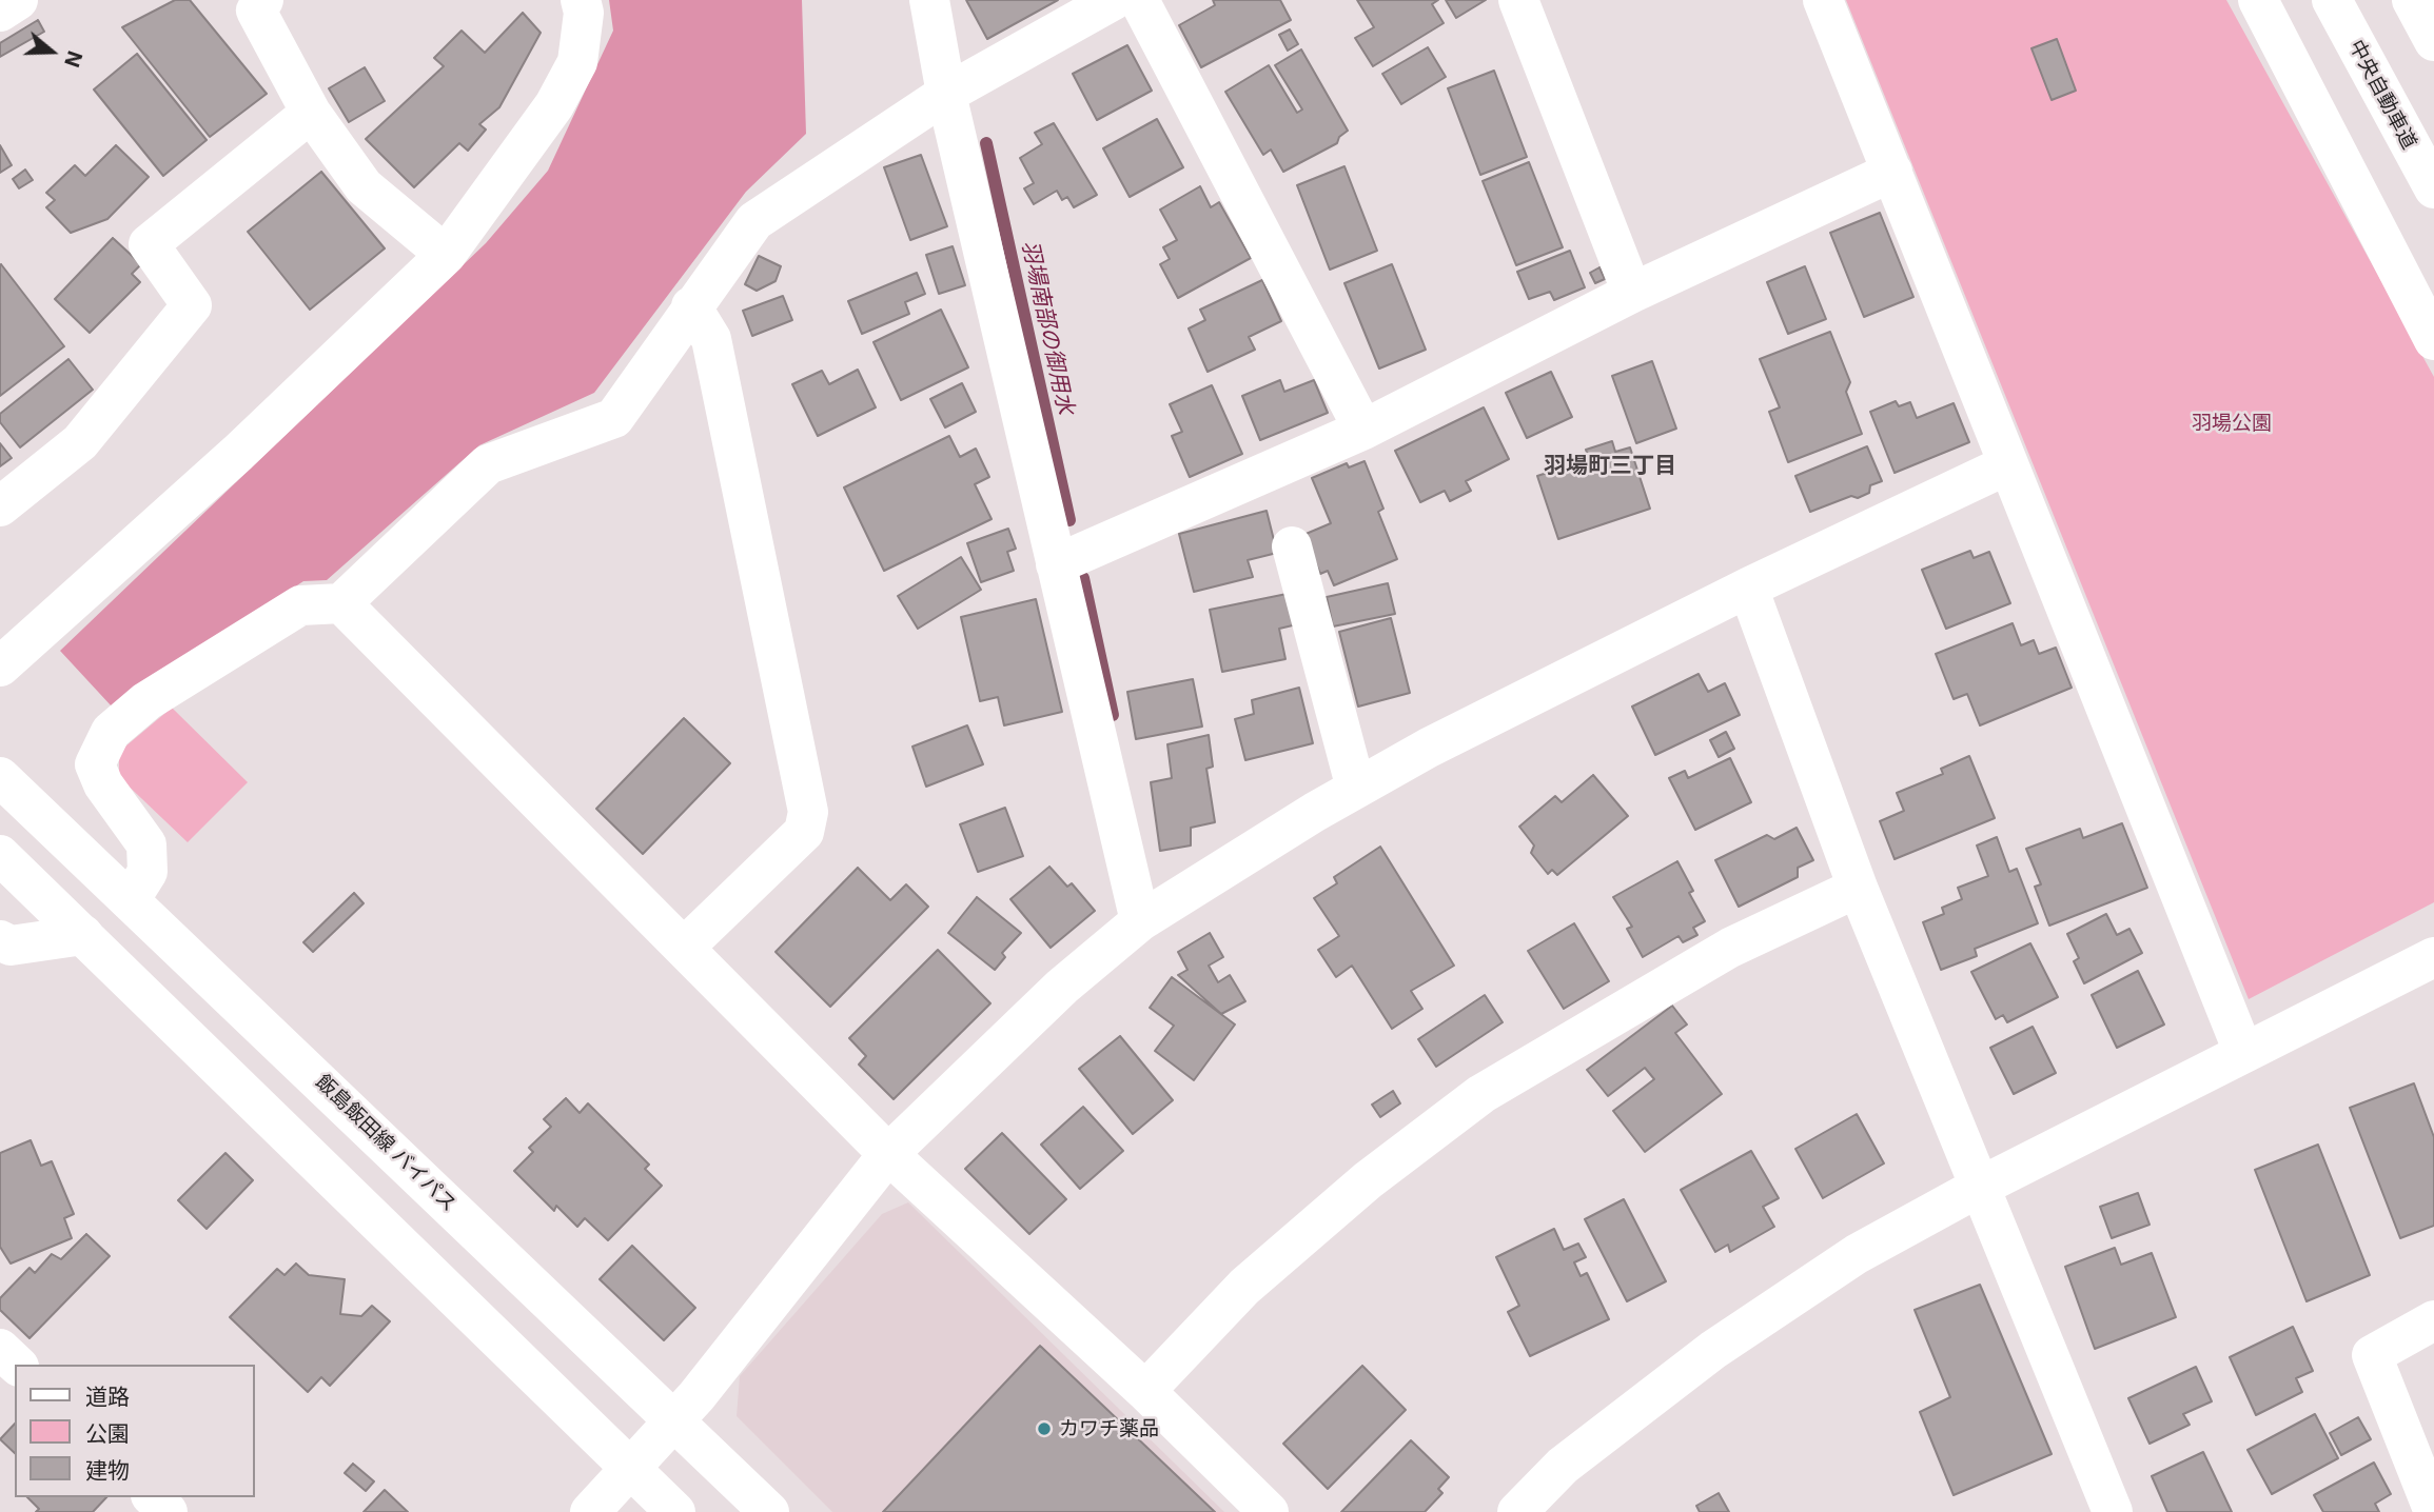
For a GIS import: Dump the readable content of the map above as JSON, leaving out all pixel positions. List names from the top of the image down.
{
  "streets": {
    "main road": ["中央自動車道", "飯島飯田線 バイパス"]
  },
  "districts": ["羽場町三丁目"],
  "water": ["羽場南部の御用水"],
  "parks": ["羽場公園"],
  "places": ["カワチ薬品"],
  "legend": ["道路", "公園", "建物"],
  "north": "right"
}
